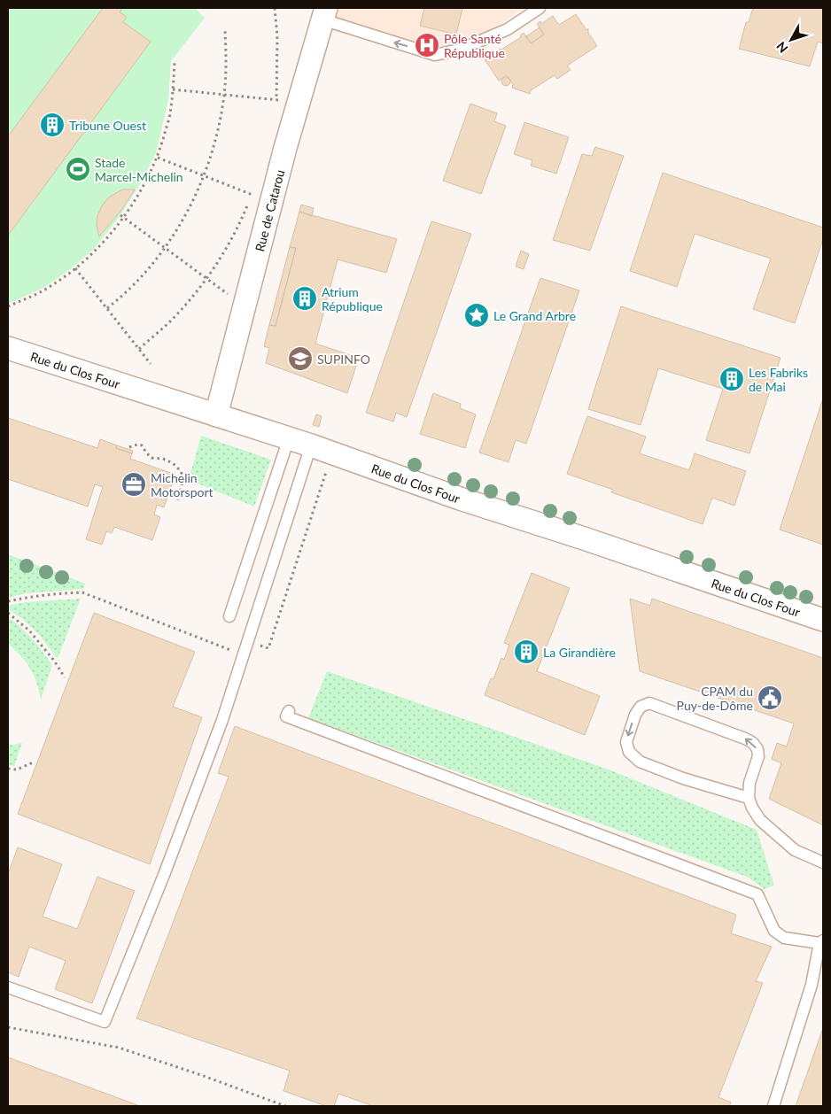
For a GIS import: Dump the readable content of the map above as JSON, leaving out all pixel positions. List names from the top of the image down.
{
  "streets": {
    "street": ["Rue de Catarou", "Rue du Clos Four"]
  },
  "crossings": [
    ["Rue de Catarou", "Rue du Clos Four"]
  ],
  "places": {
    "hospital": ["Pôle Santé République"],
    "building": [
      "Tribune Ouest",
      "Atrium République",
      "Les Fabriks de Mai",
      "La Girandière"
    ],
    "sports": ["Stade Marcel-Michelin"],
    "place": ["Le Grand Arbre"],
    "school or university": ["SUPINFO"],
    "office": ["Michelin Motorsport"],
    "public building": ["CPAM du Puy-de-Dôme"]
  },
  "north": "bottom left"
}
